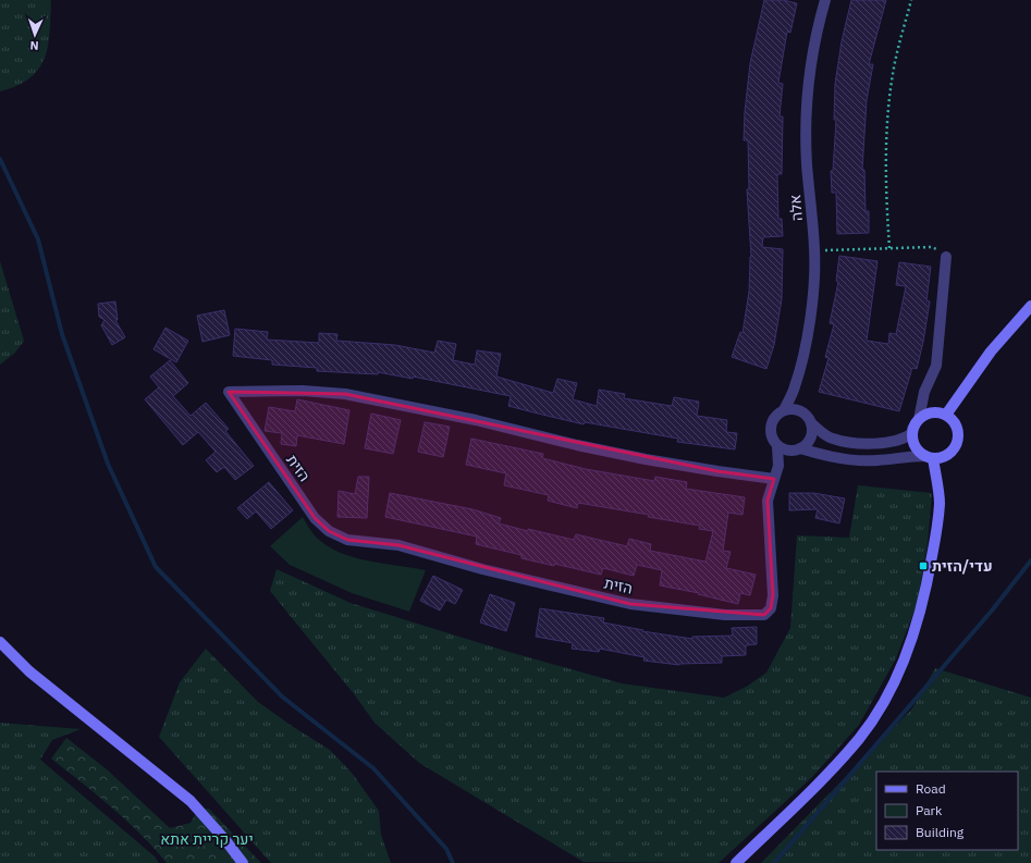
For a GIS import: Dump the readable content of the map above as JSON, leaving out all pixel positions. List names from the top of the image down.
{
  "streets": {
    "street": ["אלה", "הזית"]
  },
  "crossings": [
    ["אלה", "הזית"]
  ],
  "parks": ["יער קריית אתא"],
  "places": {
    "transit": ["עדי/הזית"]
  },
  "legend": ["Road", "Park", "Building"],
  "north": "bottom"
}
